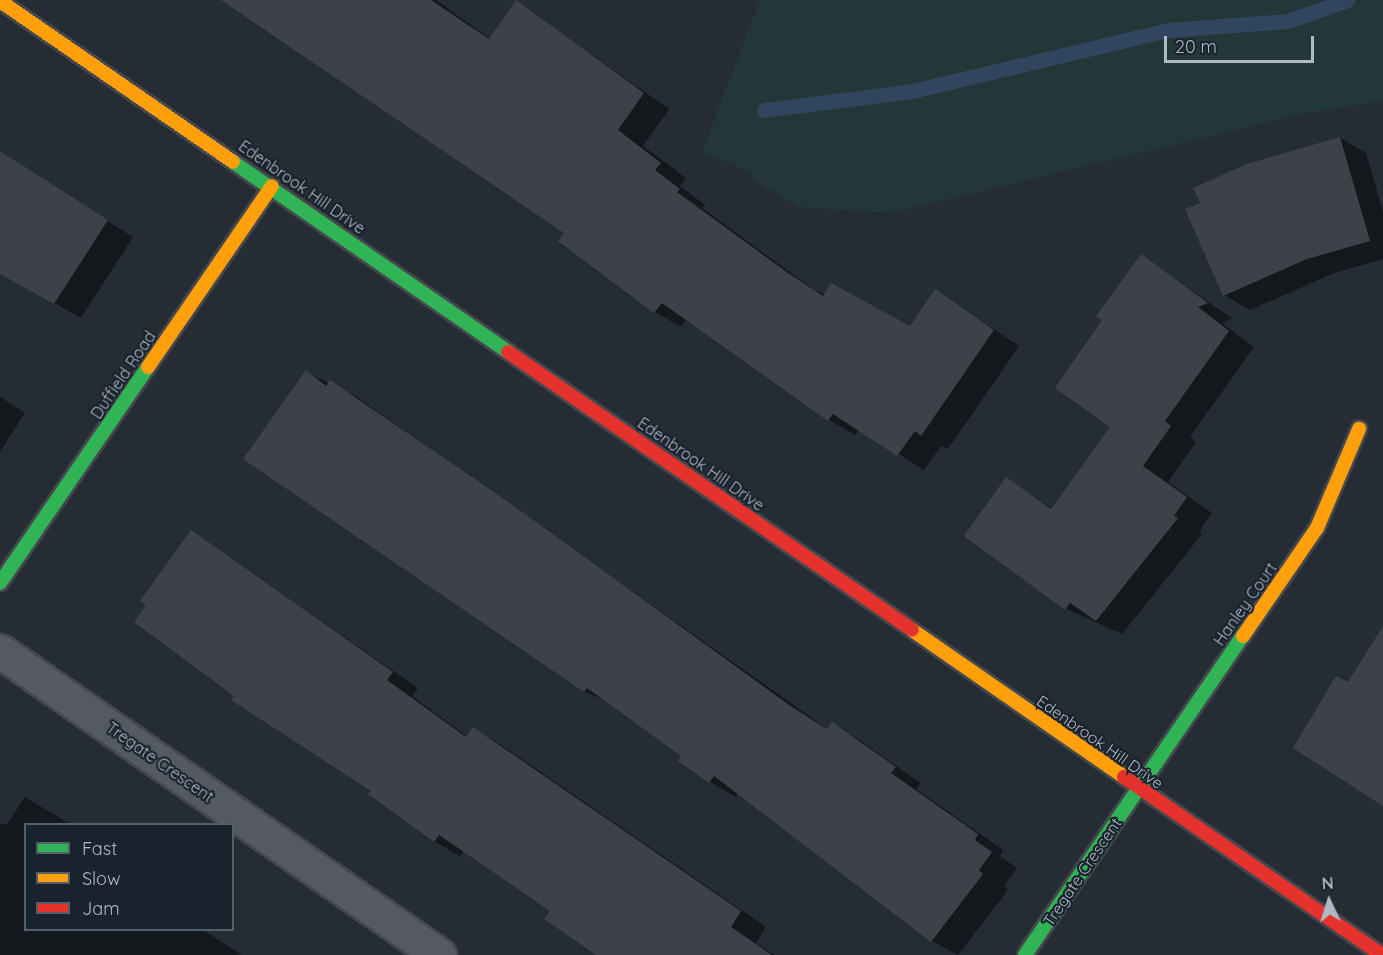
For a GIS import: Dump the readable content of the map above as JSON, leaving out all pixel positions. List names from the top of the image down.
{
  "streets": {
    "street": [
      "Edenbrook Hill Drive",
      "Duffield Road",
      "Hanley Court",
      "Tregate Crescent"
    ]
  },
  "crossings": [
    ["Edenbrook Hill Drive", "Duffield Road"],
    ["Edenbrook Hill Drive", "Hanley Court"],
    ["Edenbrook Hill Drive", "Tregate Crescent"],
    ["Hanley Court", "Tregate Crescent"]
  ],
  "legend": ["Fast", "Slow", "Jam"],
  "scale_bar": "20 m",
  "north": "top"
}
